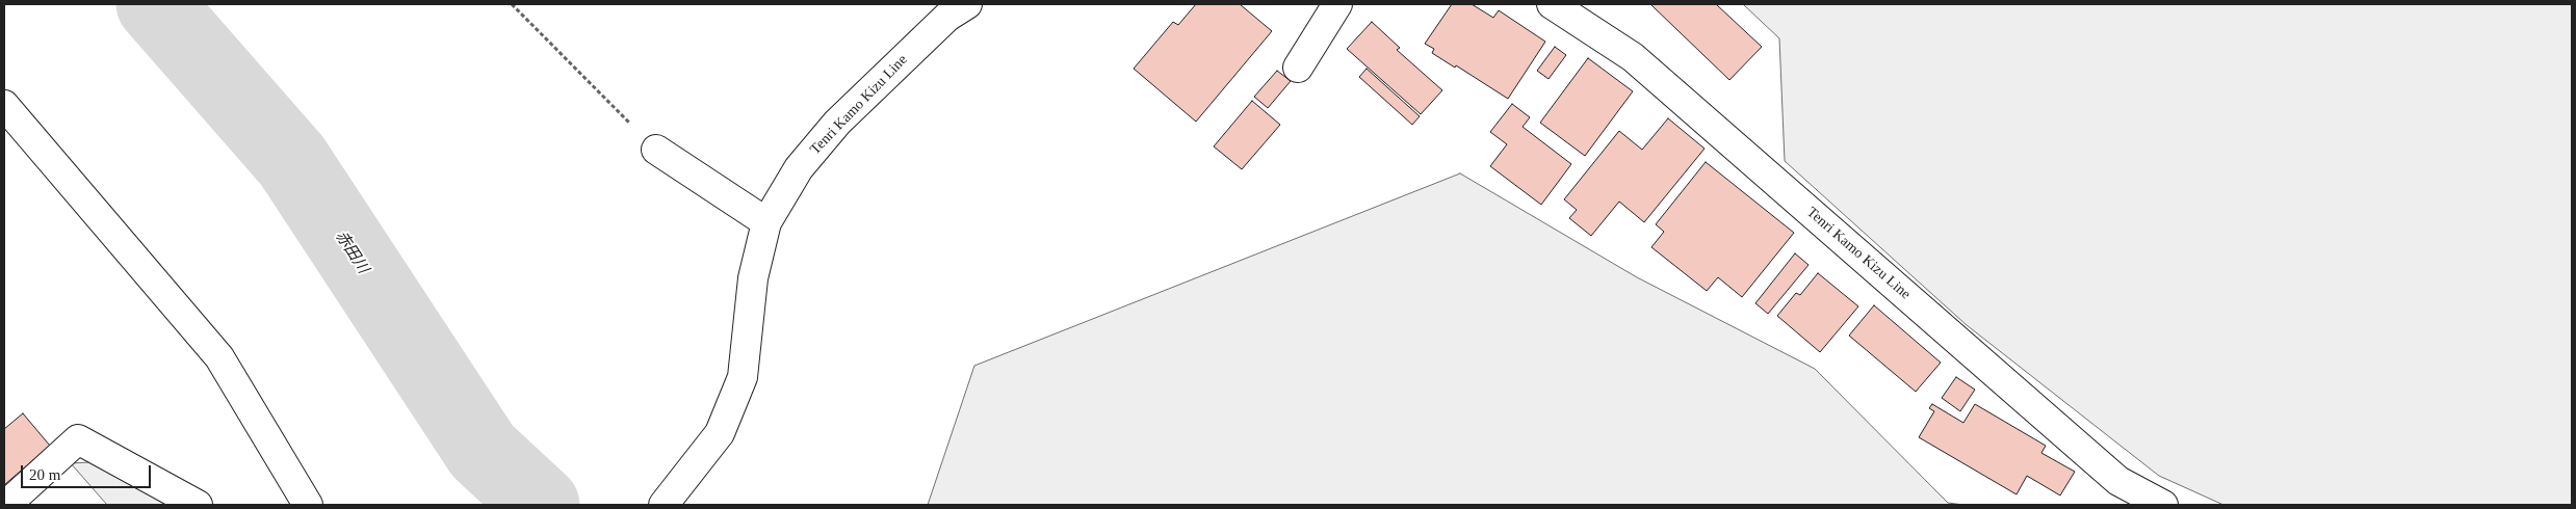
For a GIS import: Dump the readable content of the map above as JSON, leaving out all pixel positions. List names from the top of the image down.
{
  "streets": {
    "main road": ["Tenri Kamo Kizu Line"]
  },
  "water": ["赤田川"],
  "scale_bar": "20 m"
}
